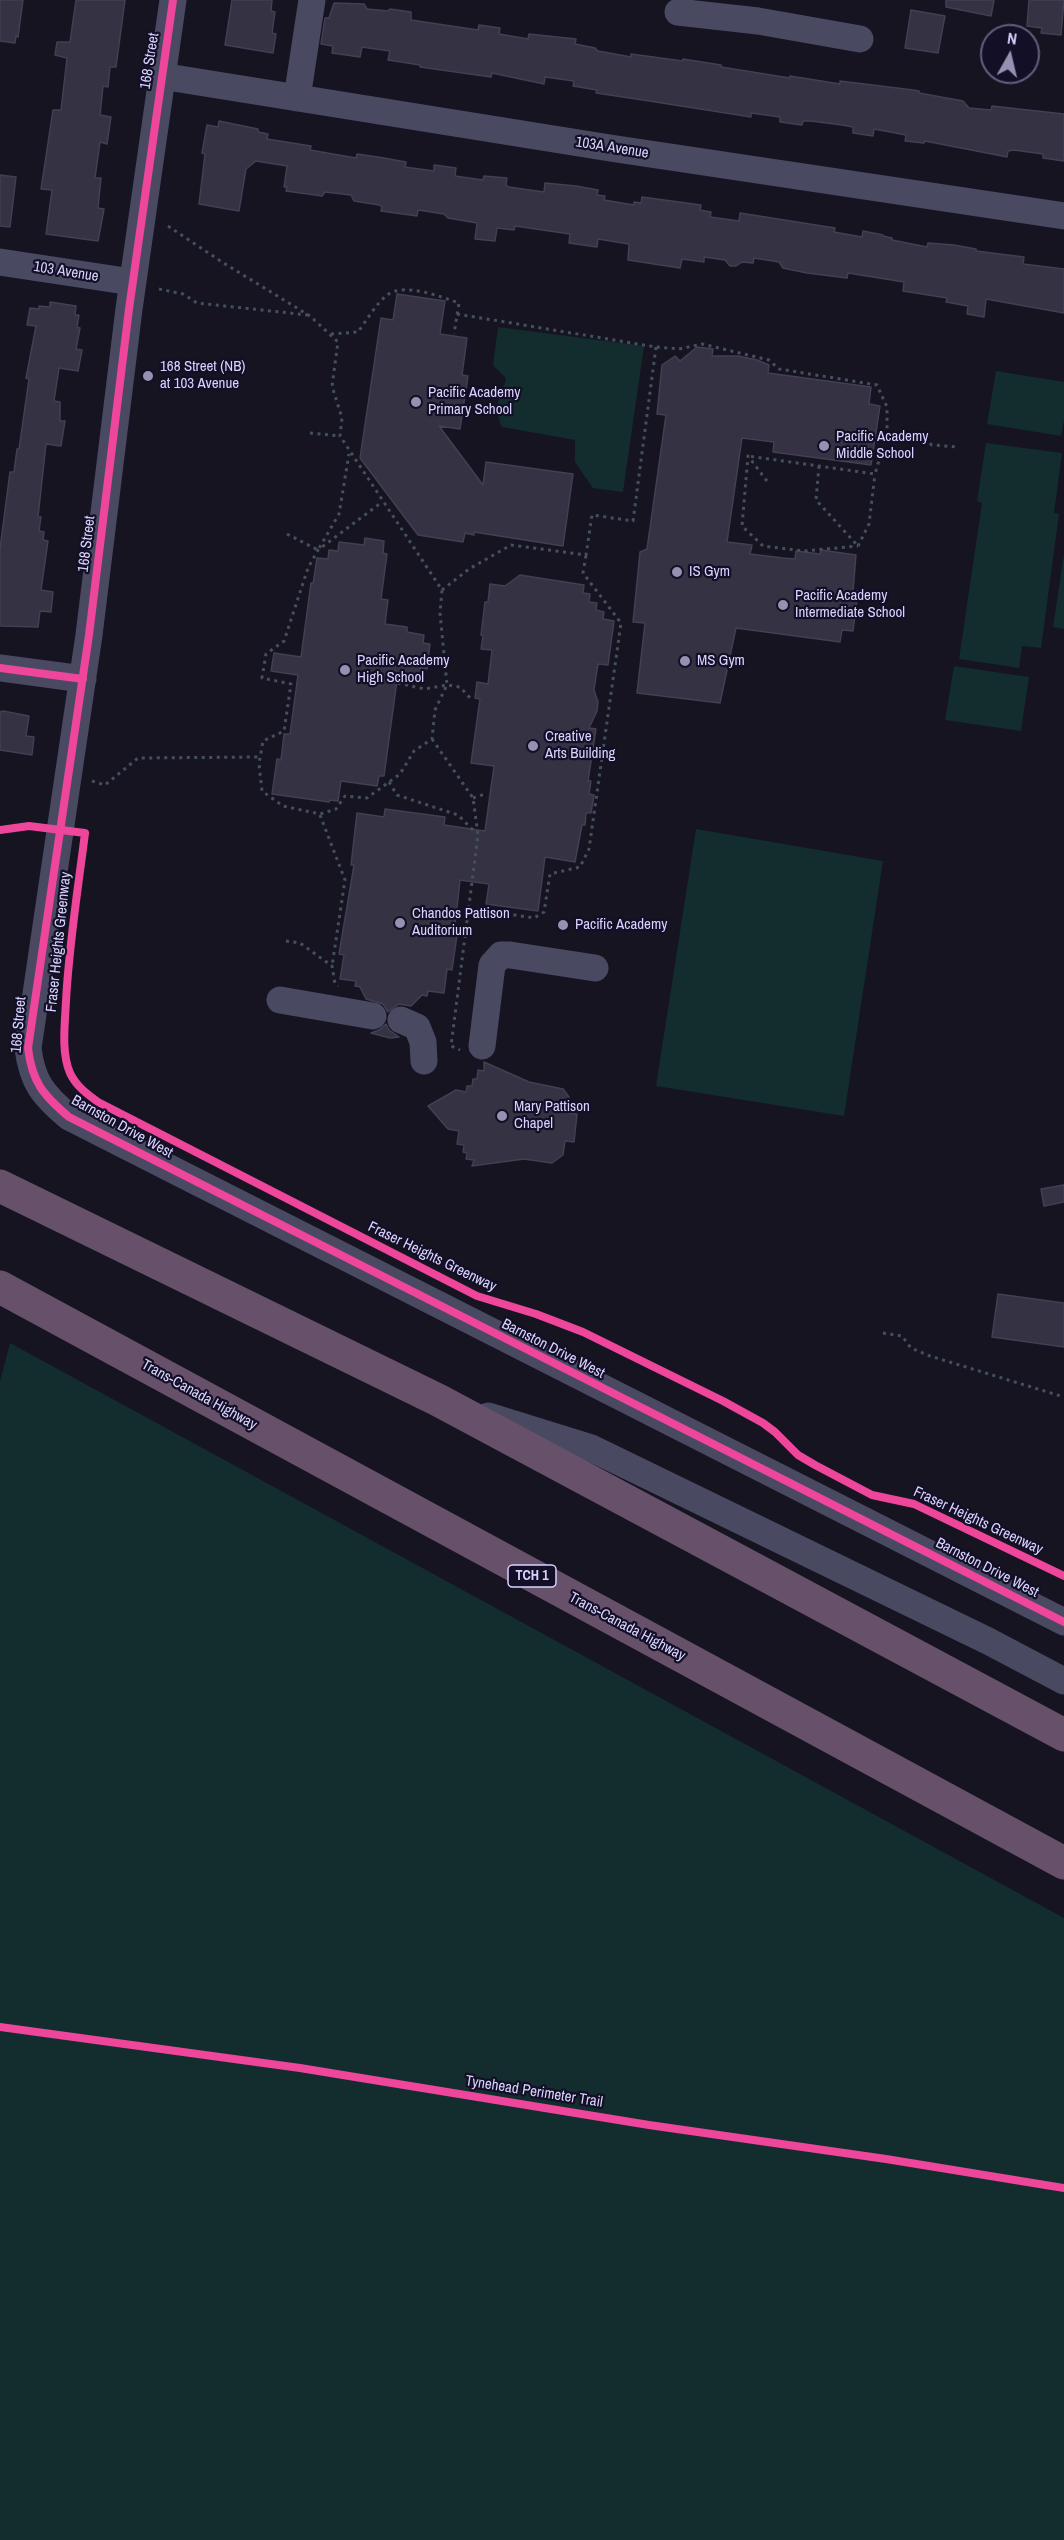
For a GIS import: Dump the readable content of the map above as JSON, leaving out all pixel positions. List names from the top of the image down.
{
  "streets": {
    "highway": ["Trans-Canada Highway", "TCH 1"],
    "street": [
      "168 Street",
      "103A Avenue",
      "103 Avenue",
      "Barnston Drive West"
    ],
    "cycle path": ["Fraser Heights Greenway", "Tynehead Perimeter Trail"]
  },
  "crossings": [
    ["168 Street", "103A Avenue"],
    ["168 Street", "103 Avenue"],
    ["168 Street", "Barnston Drive West"]
  ],
  "places": [
    "168 Street (NB) at 103 Avenue",
    "Pacific Academy Primary School",
    "Pacific Academy Middle School",
    "IS Gym",
    "Pacific Academy Intermediate School",
    "MS Gym",
    "Pacific Academy High School",
    "Creative Arts Building",
    "Chandos Pattison Auditorium",
    "Pacific Academy",
    "Mary Pattison Chapel"
  ],
  "north": "top"
}
